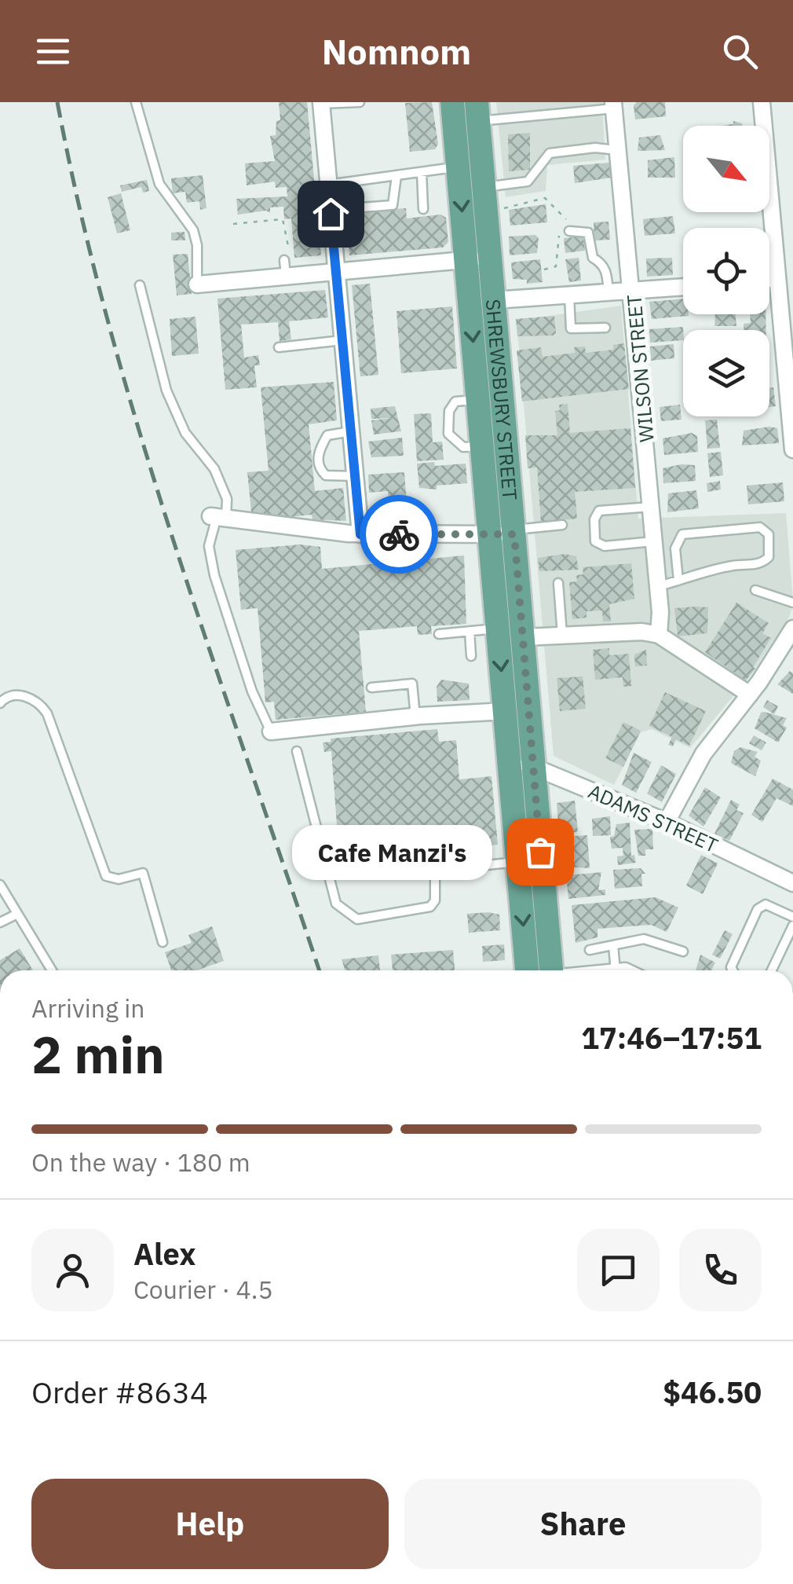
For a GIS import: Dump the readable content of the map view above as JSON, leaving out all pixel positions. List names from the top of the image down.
{
  "streets": {
    "main road": ["SHREWSBURY STREET"],
    "street": ["WILSON STREET", "ADAMS STREET"]
  },
  "crossings": [
    ["SHREWSBURY STREET", "ADAMS STREET"]
  ],
  "places": ["Cafe Manzi's"],
  "north": "bottom right",
  "page": {
    "header": "Nomnom",
    "bubble": "Cafe Manzi's",
    "heading": ["2 min", "Arriving in", "17:46–17:51"],
    "panel": [
      "Alex",
      "Courier · 4.5",
      "Order #8634",
      "$46.50"
    ],
    "bar": "On the way · 180 m",
    "buttons": ["Help", "Share"]
  }
}
